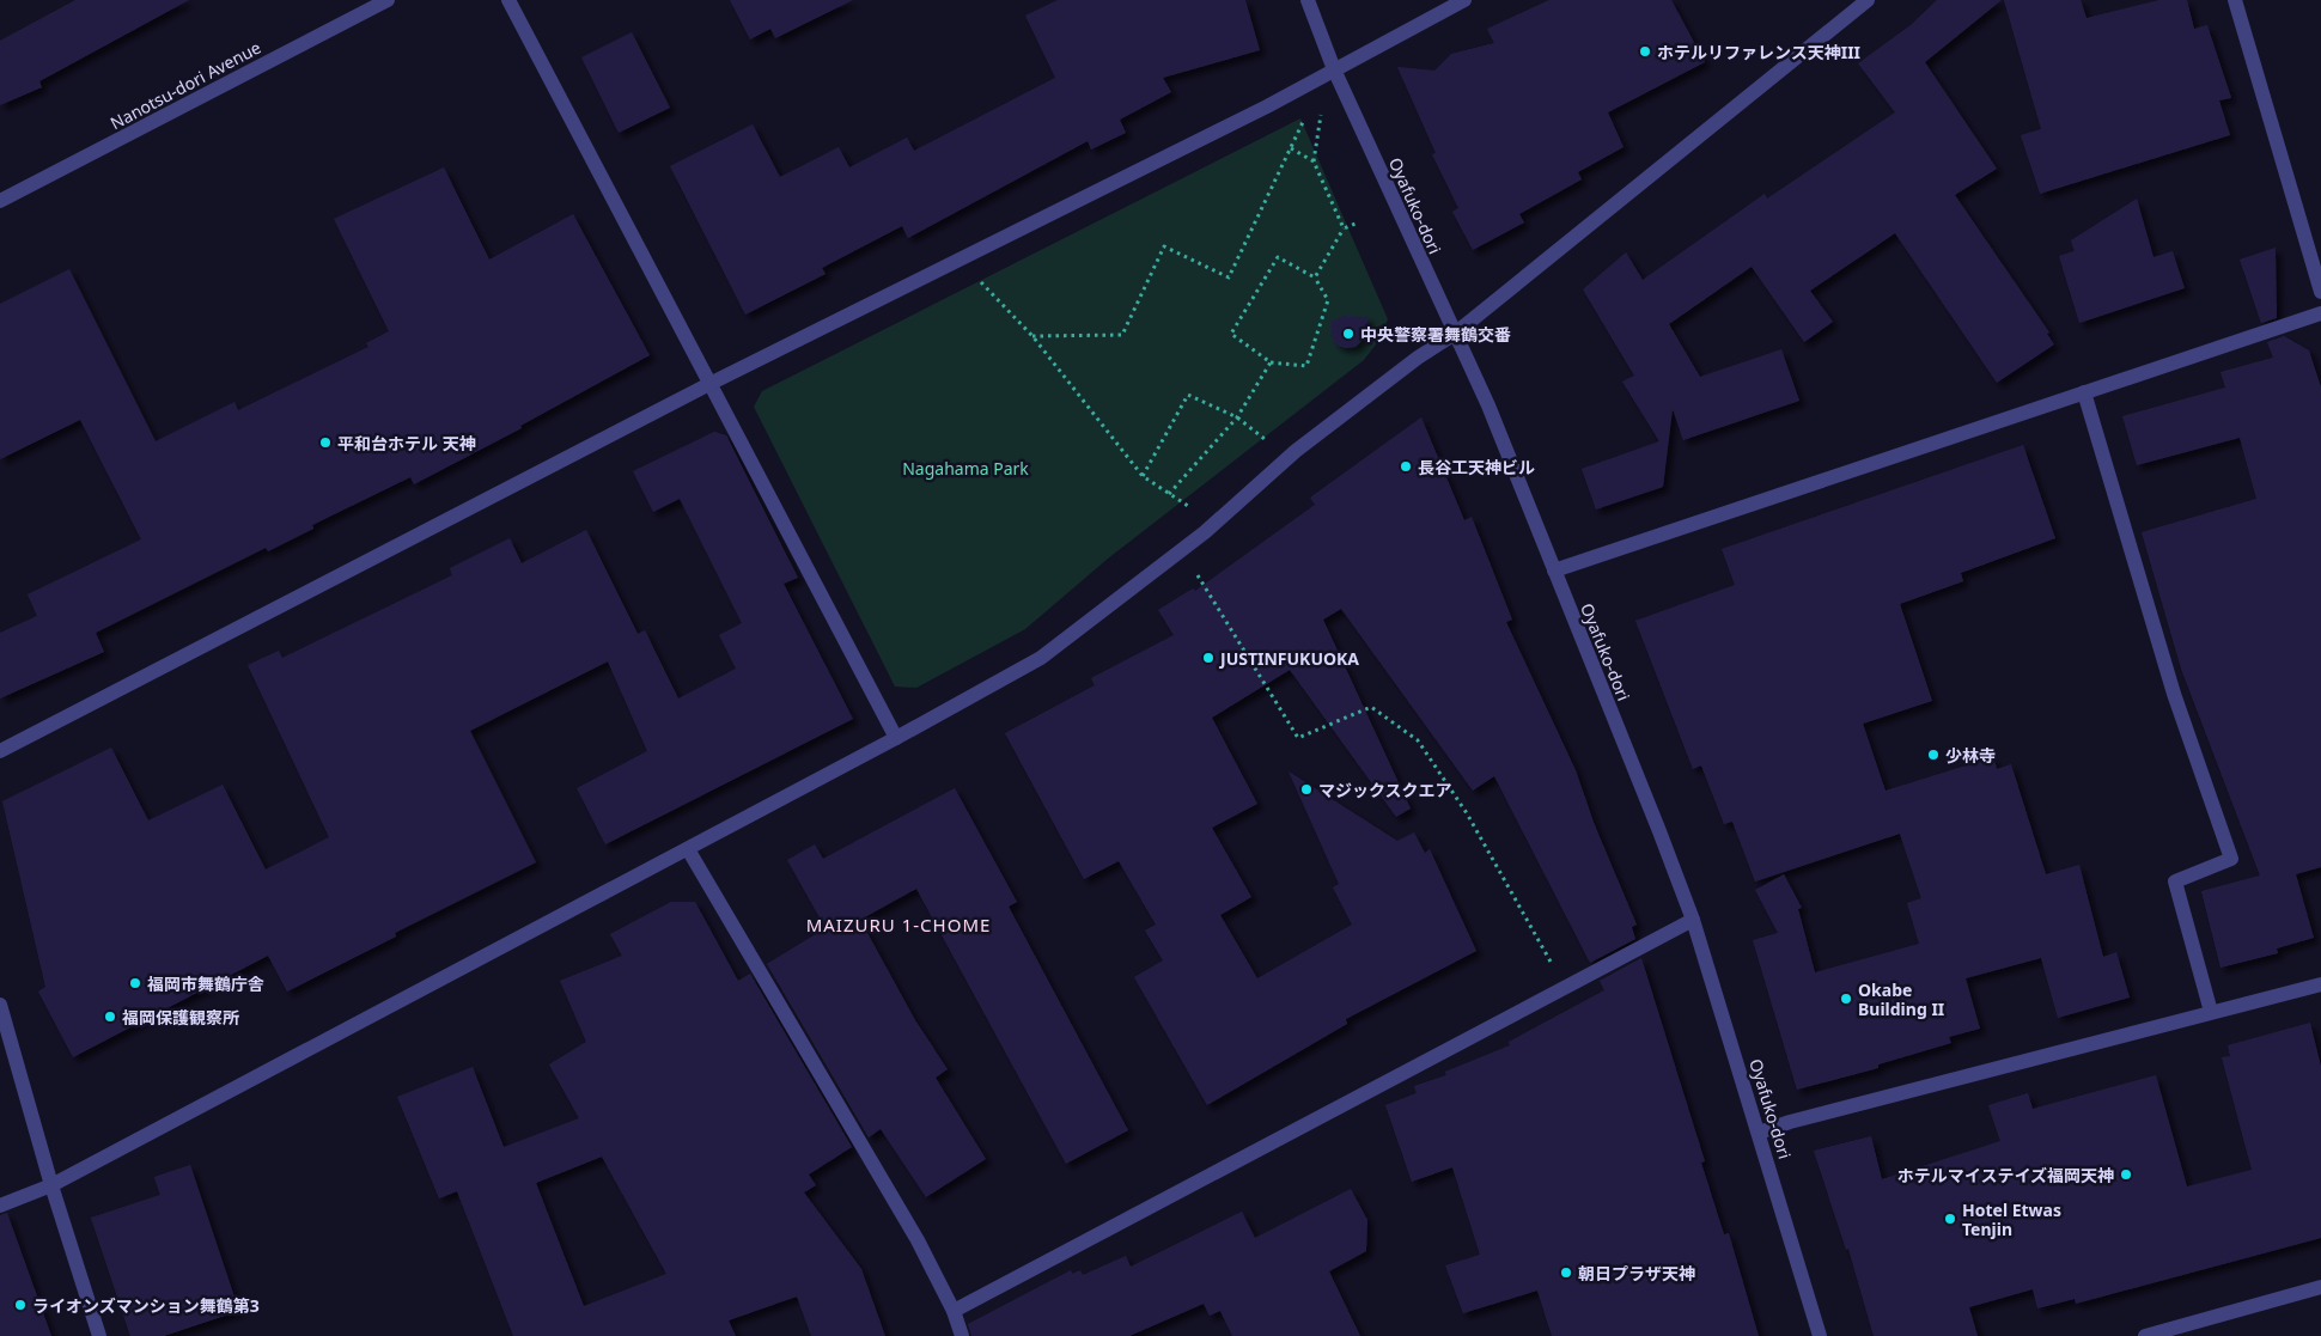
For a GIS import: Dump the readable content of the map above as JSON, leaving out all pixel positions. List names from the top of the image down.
{
  "streets": {
    "street": ["Nanotsu-dori Avenue", "Oyafuko-dori"]
  },
  "districts": ["MAIZURU 1-CHOME"],
  "parks": ["Nagahama Park"],
  "places": [
    "ホテルリファレンス天神III",
    "中央警察署舞鶴交番",
    "平和台ホテル 天神",
    "長谷工天神ビル",
    "JUSTINFUKUOKA",
    "少林寺",
    "マジックスクエア",
    "福岡市舞鶴庁舎",
    "Okabe Building II",
    "福岡保護観察所",
    "ホテルマイステイズ福岡天神",
    "Hotel Etwas Tenjin",
    "朝日プラザ天神",
    "ライオンズマンション舞鶴第3"
  ]
}
